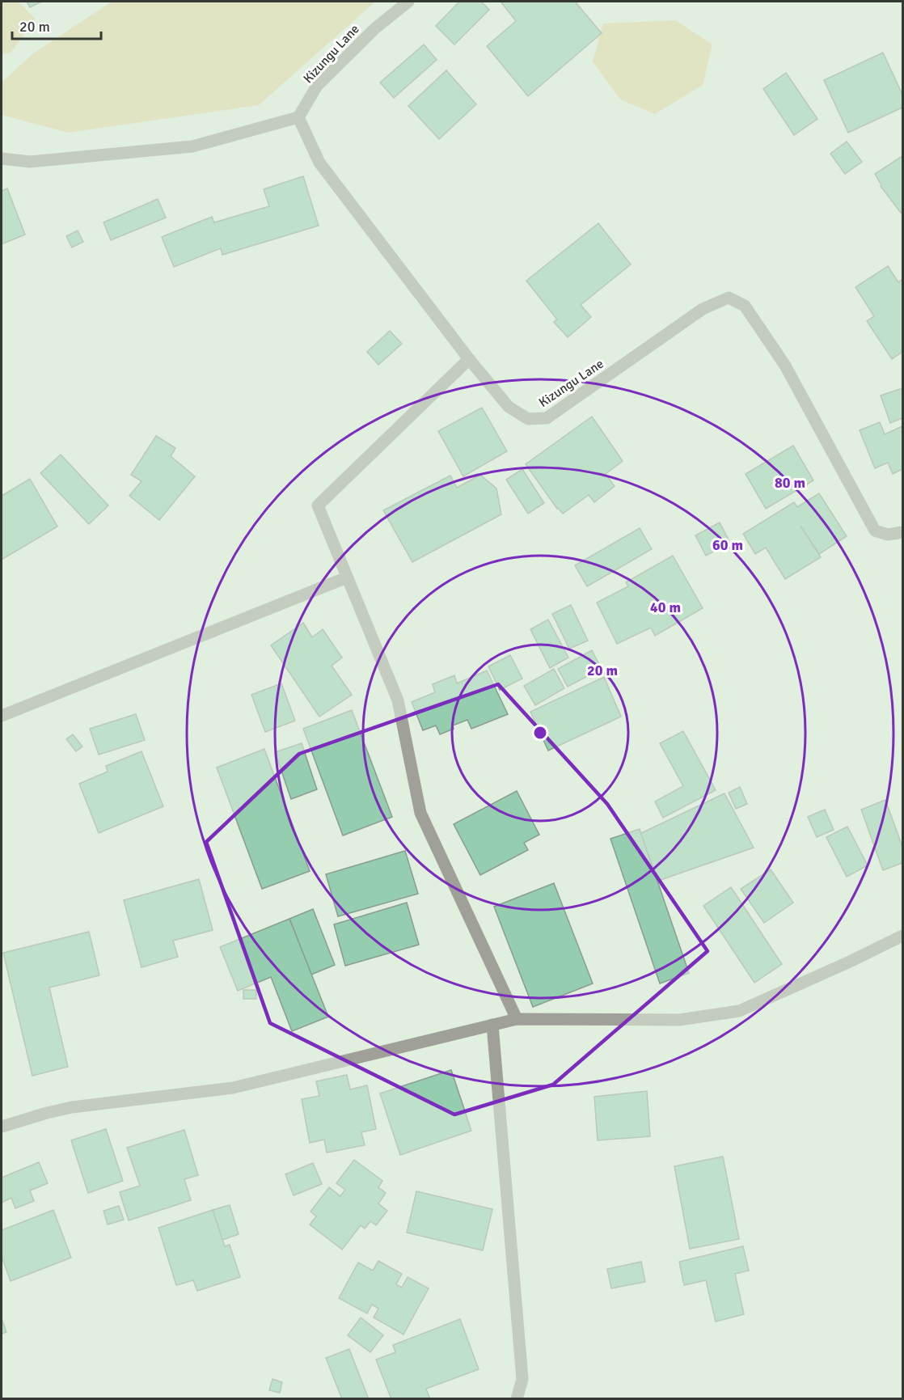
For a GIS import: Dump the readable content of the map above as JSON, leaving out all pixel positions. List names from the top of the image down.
{
  "streets": {
    "street": ["Kizungu Lane"]
  },
  "scale_bar": "20 m",
  "rings": [
    "80 m",
    "60 m",
    "40 m",
    "20 m"
  ]
}
